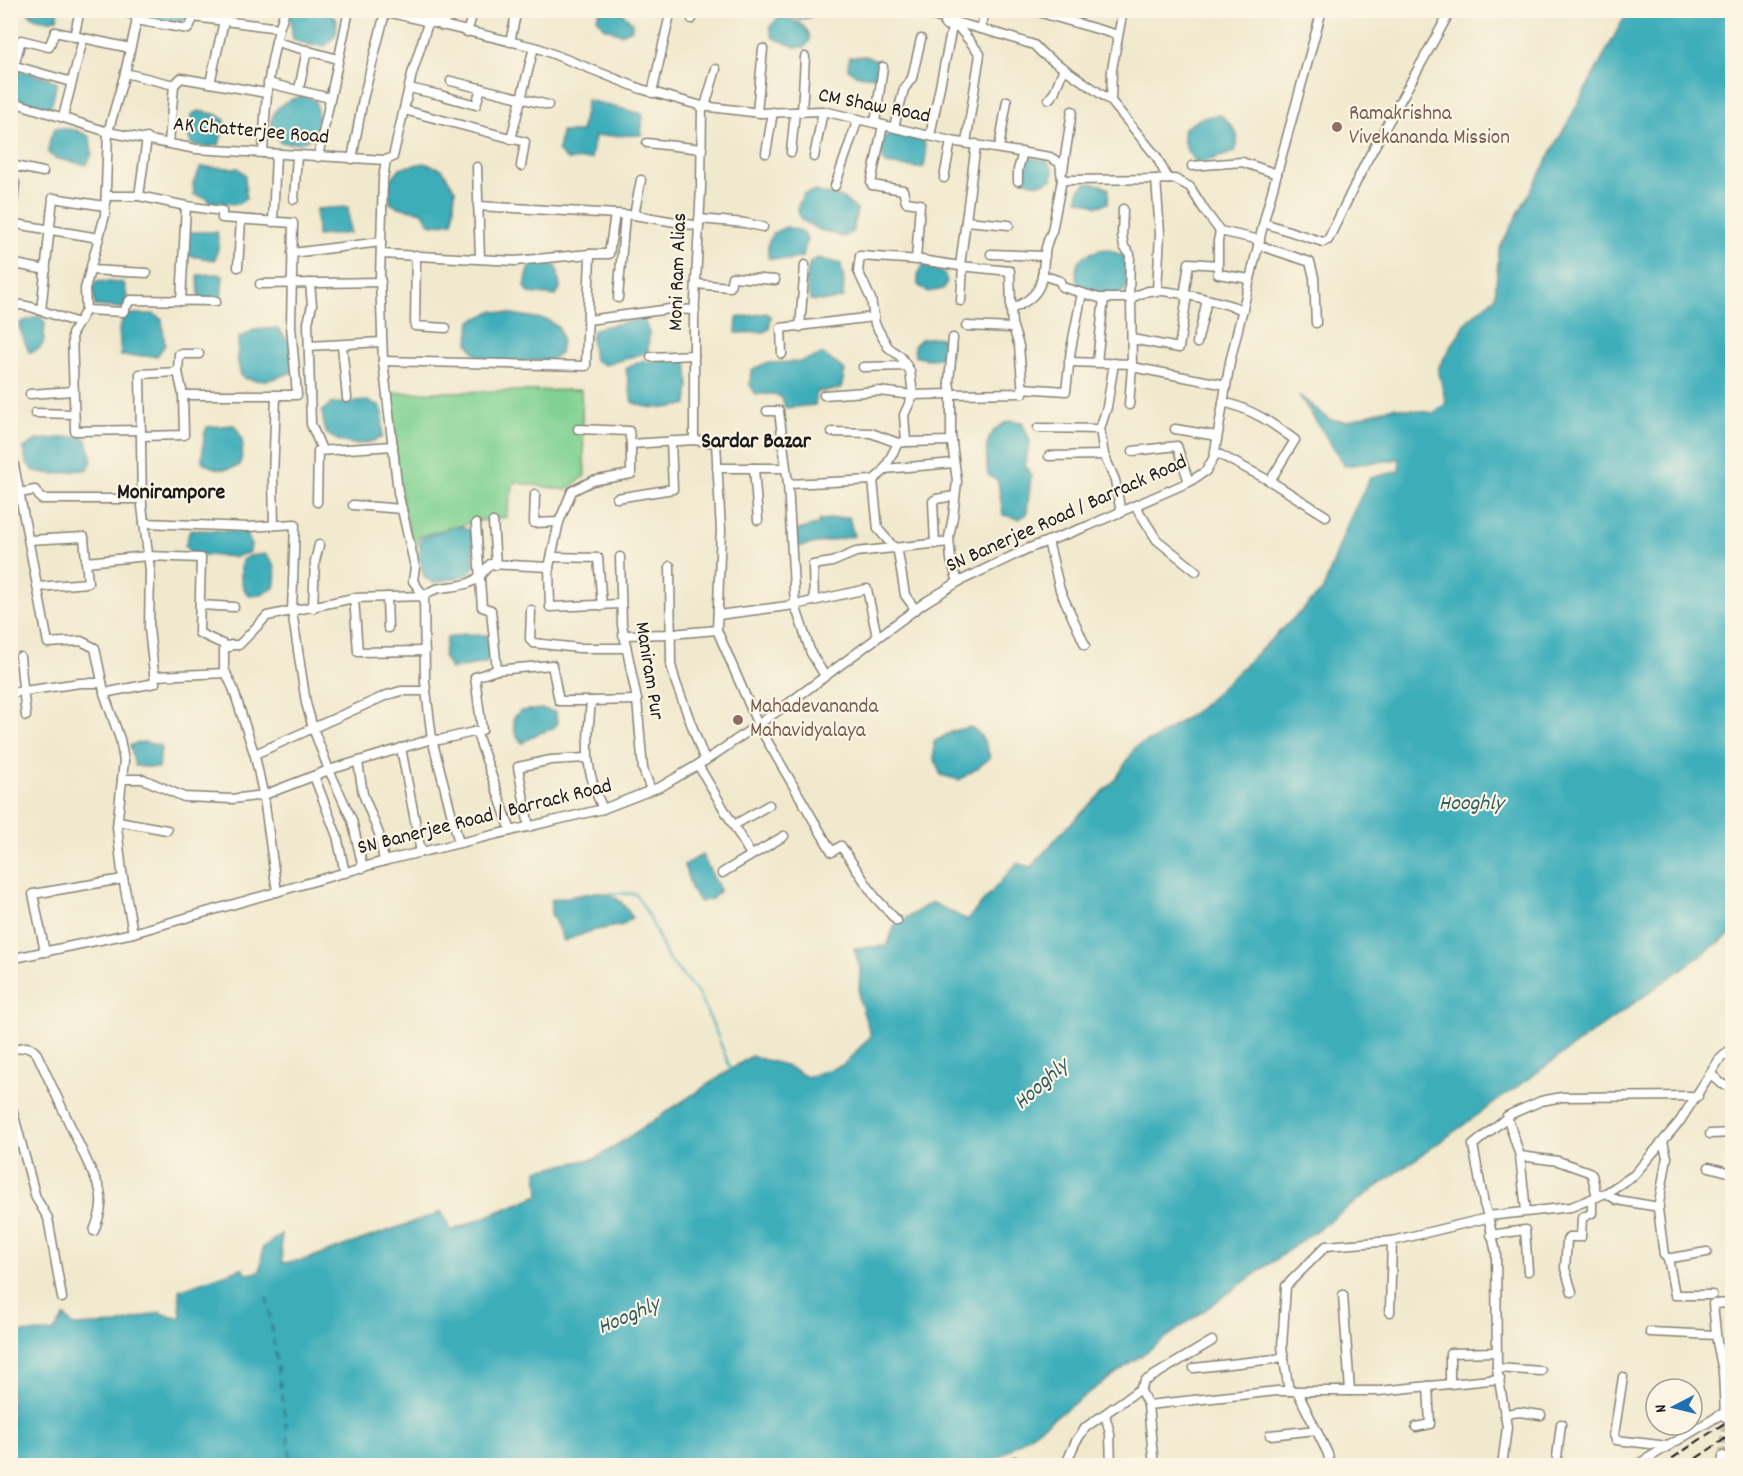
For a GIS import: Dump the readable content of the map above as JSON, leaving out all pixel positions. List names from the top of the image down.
{
  "streets": {
    "street": [
      "CM Shaw Road",
      "AK Chatterjee Road",
      "Moni Ram Alias",
      "SN Banerjee Road / Barrack Road",
      "Maniram Pur"
    ]
  },
  "crossings": [
    ["CM Shaw Road", "Moni Ram Alias"],
    ["SN Banerjee Road / Barrack Road", "Maniram Pur"]
  ],
  "districts": ["Sardar Bazar", "Monirampore"],
  "water": ["Hooghly"],
  "places": ["Ramakrishna Vivekananda Mission", "Mahadevananda Mahavidyalaya"],
  "north": "left"
}
